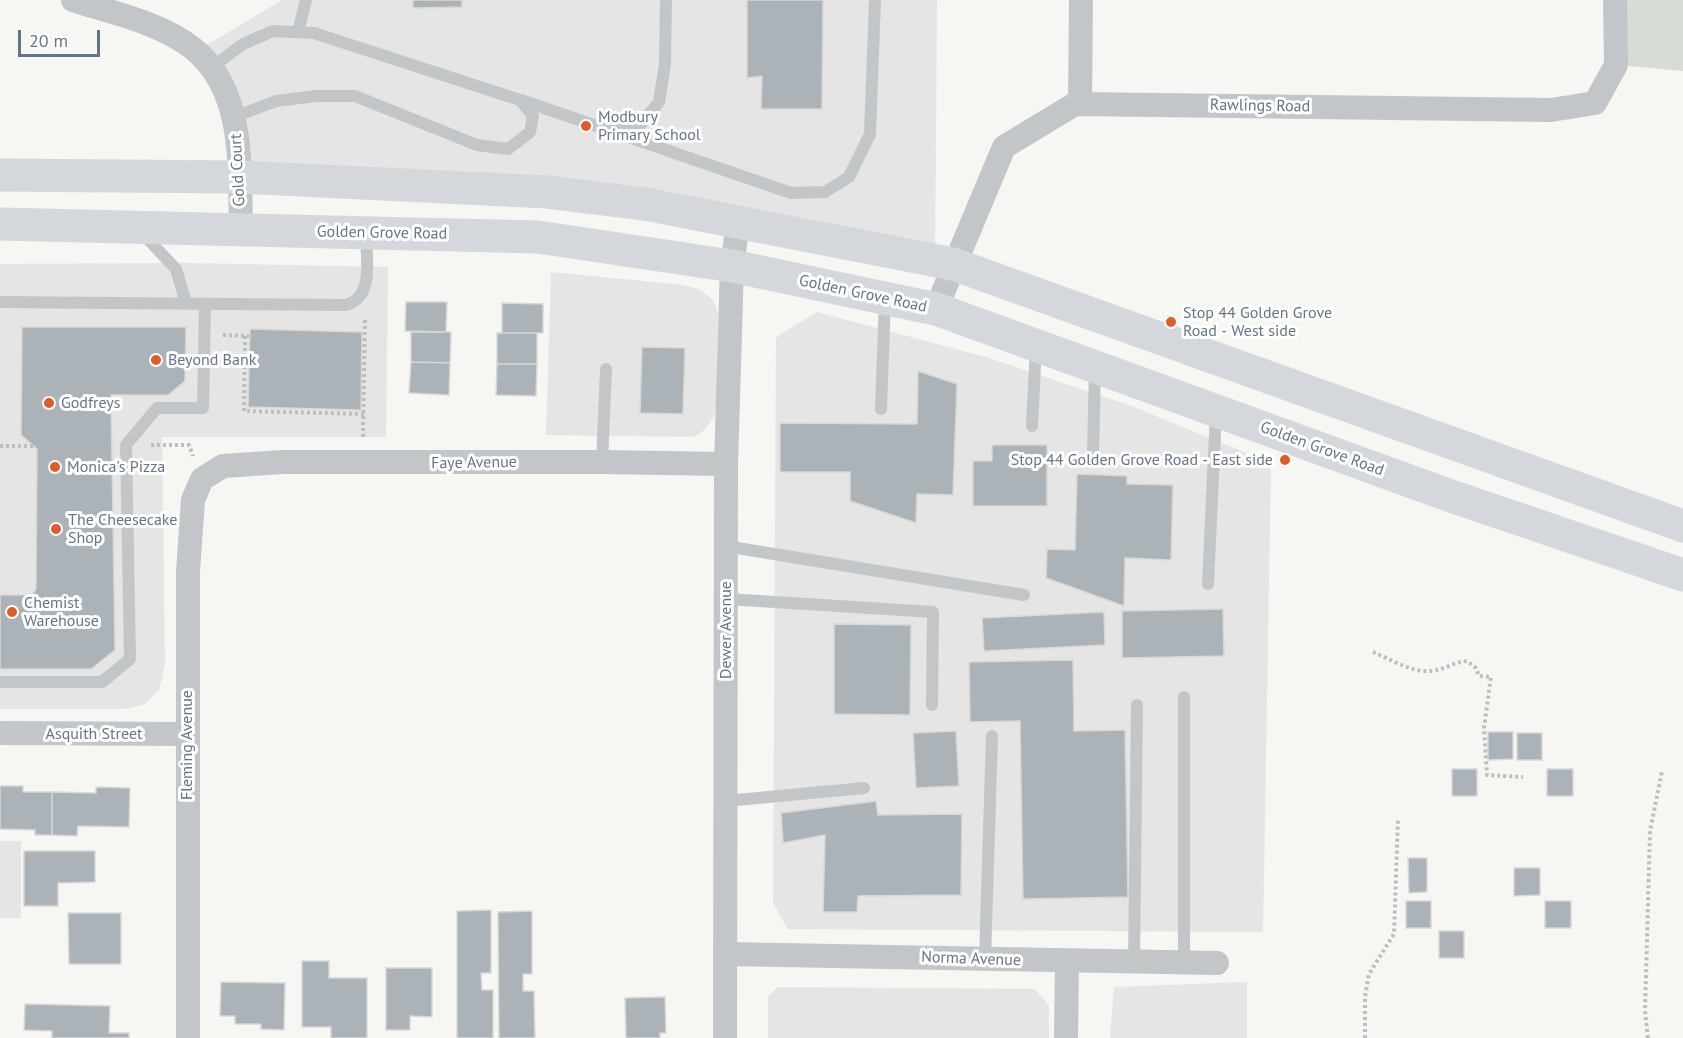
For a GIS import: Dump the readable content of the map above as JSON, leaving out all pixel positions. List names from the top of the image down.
{
  "streets": {
    "main road": ["Golden Grove Road"],
    "street": [
      "Rawlings Road",
      "Gold Court",
      "Faye Avenue",
      "Dewer Avenue",
      "Asquith Street",
      "Fleming Avenue",
      "Norma Avenue"
    ]
  },
  "crossings": [
    ["Rawlings Road", "Golden Grove Road"],
    ["Gold Court", "Golden Grove Road"],
    ["Golden Grove Road", "Dewer Avenue"],
    ["Faye Avenue", "Dewer Avenue"],
    ["Faye Avenue", "Fleming Avenue"],
    ["Dewer Avenue", "Norma Avenue"],
    ["Asquith Street", "Fleming Avenue"]
  ],
  "places": [
    "Modbury Primary School",
    "Stop 44 Golden Grove Road - West side",
    "Beyond Bank",
    "Godfreys",
    "Stop 44 Golden Grove Road - East side",
    "Monica's Pizza",
    "The Cheesecake Shop",
    "Chemist Warehouse"
  ],
  "scale_bar": "20 m"
}
